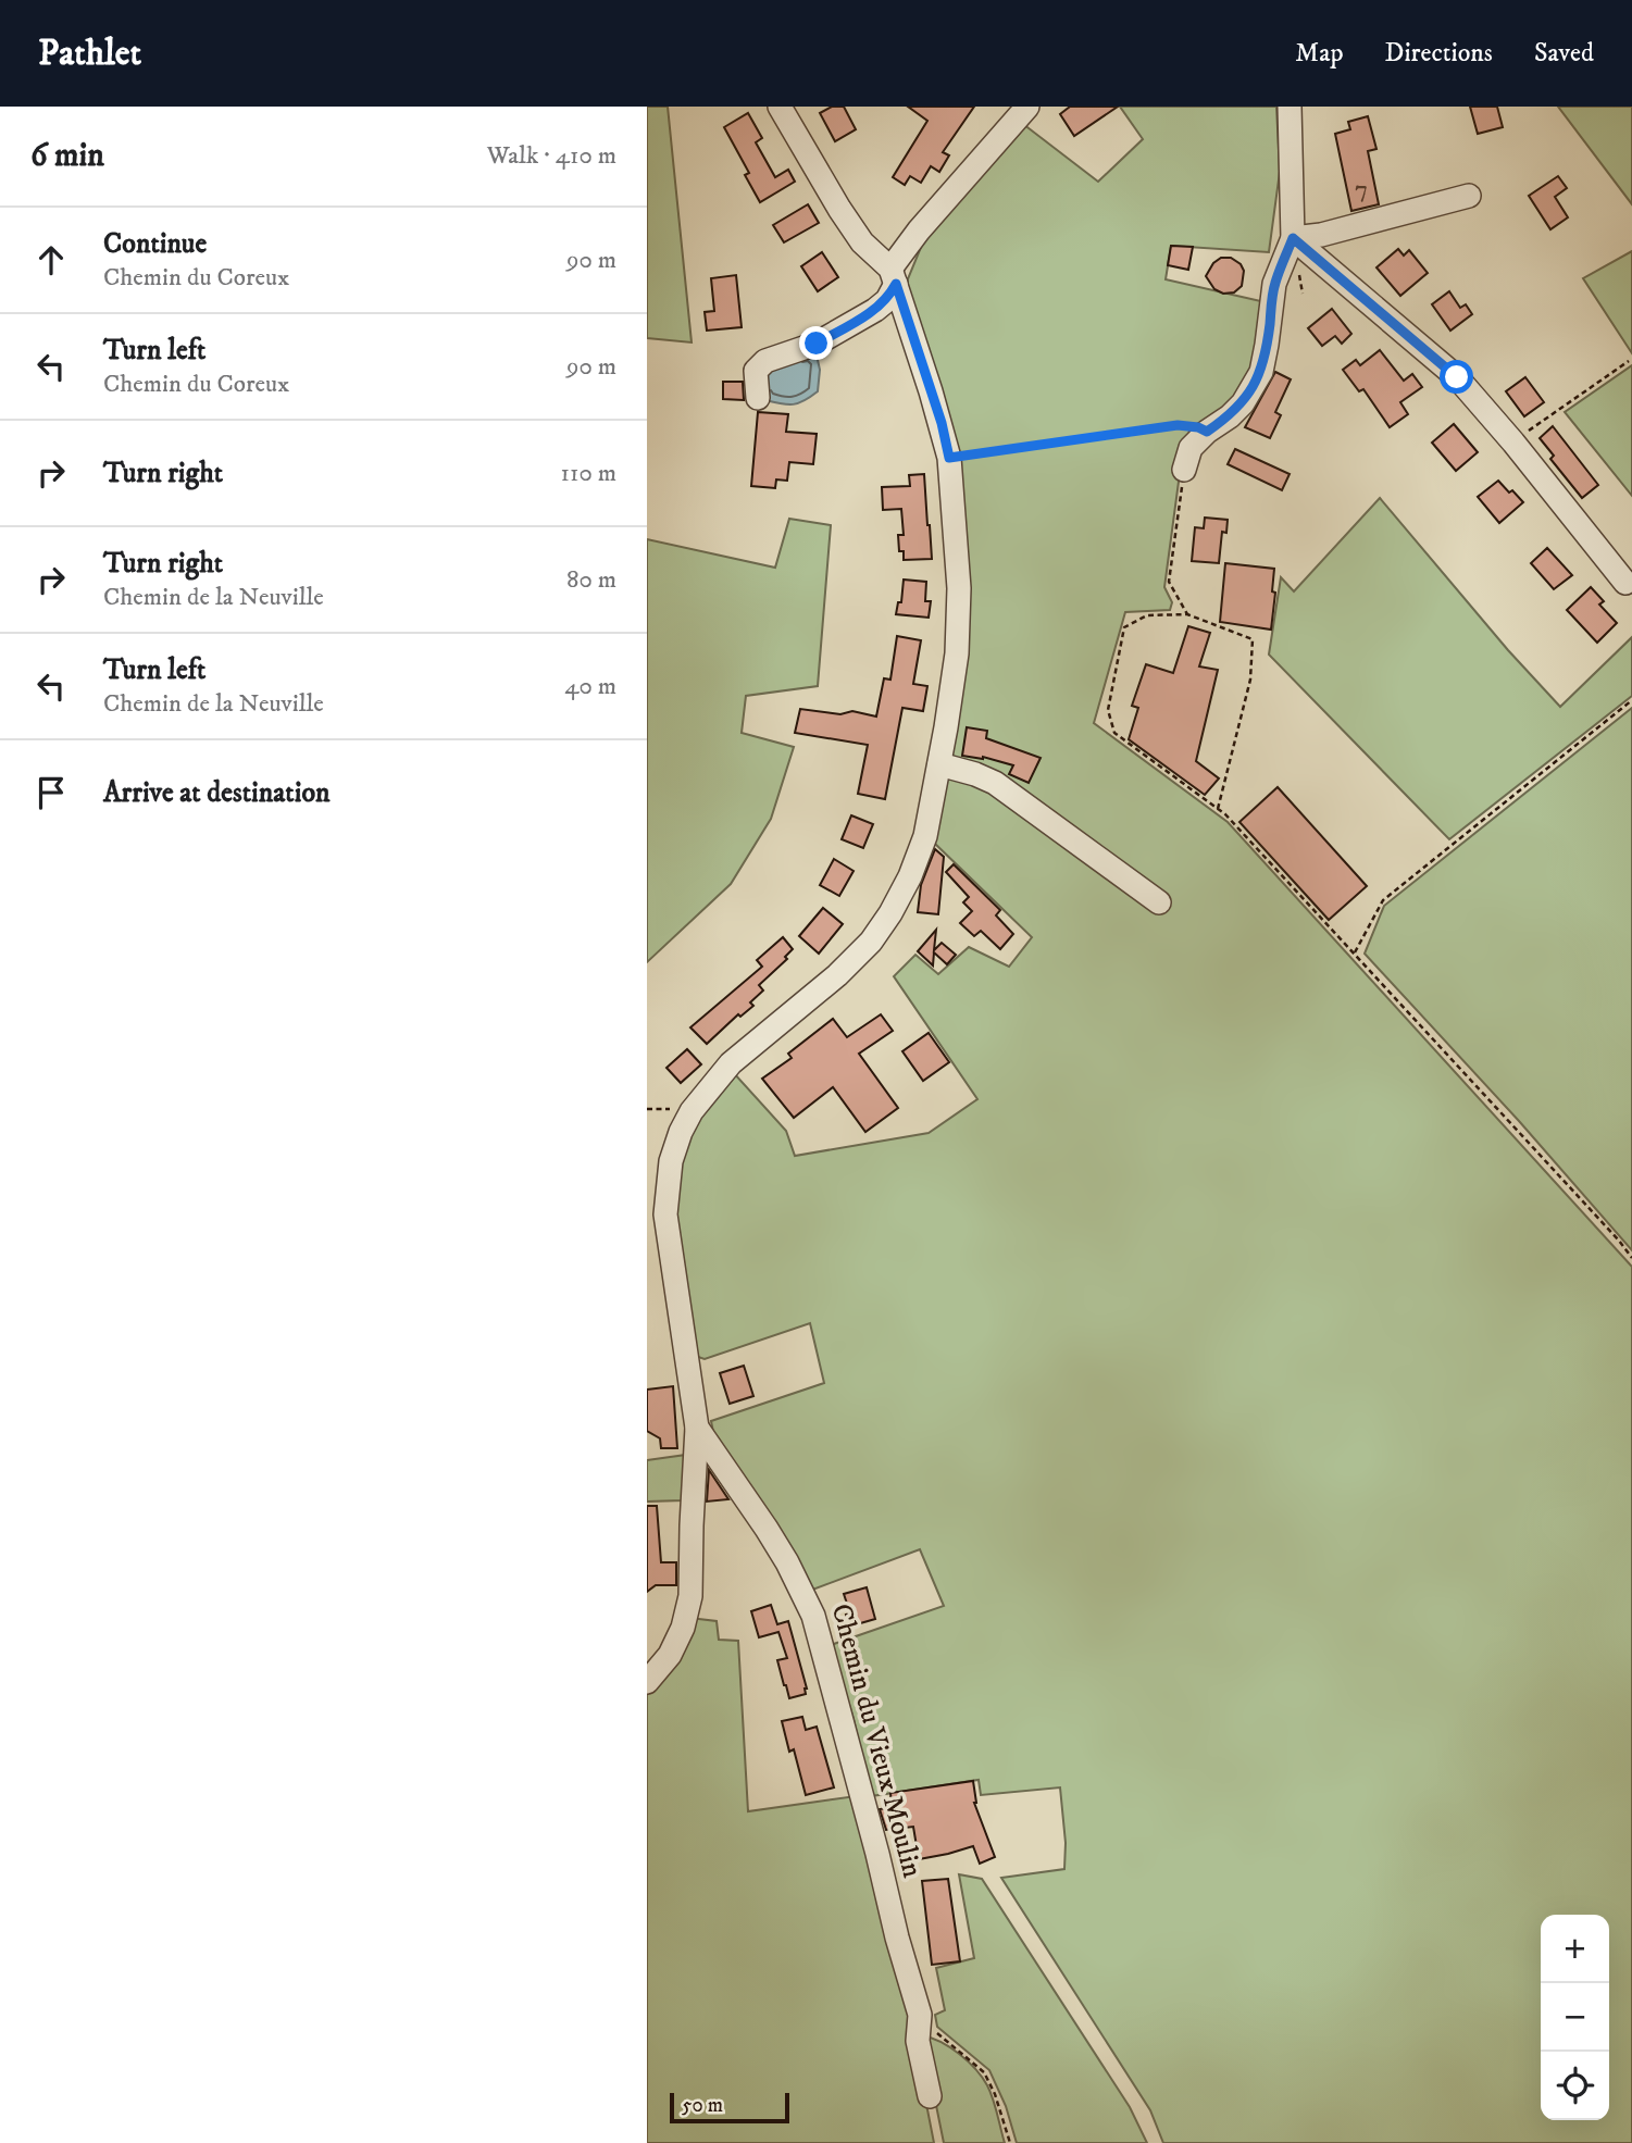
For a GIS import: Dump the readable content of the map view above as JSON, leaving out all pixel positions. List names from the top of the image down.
{
  "streets": {
    "street": ["Chemin du Vieux Moulin"]
  },
  "house_numbers": ["7"],
  "scale_bar": "50 m",
  "page": {
    "header": "Pathlet",
    "nav": ["Map", "Directions", "Saved"],
    "heading": ["6 min", "Walk · 410 m"],
    "list": [
      ["Continue", "Chemin du Coreux", "90 m"],
      ["Turn left", "Chemin du Coreux", "90 m"],
      ["Turn right", "110 m"],
      ["Turn right", "Chemin de la Neuville", "80 m"],
      ["Turn left", "Chemin de la Neuville", "40 m"],
      "Arrive at destination"
    ],
    "map_buttons": ["+", "−"],
    "scale": "50 m"
  }
}
